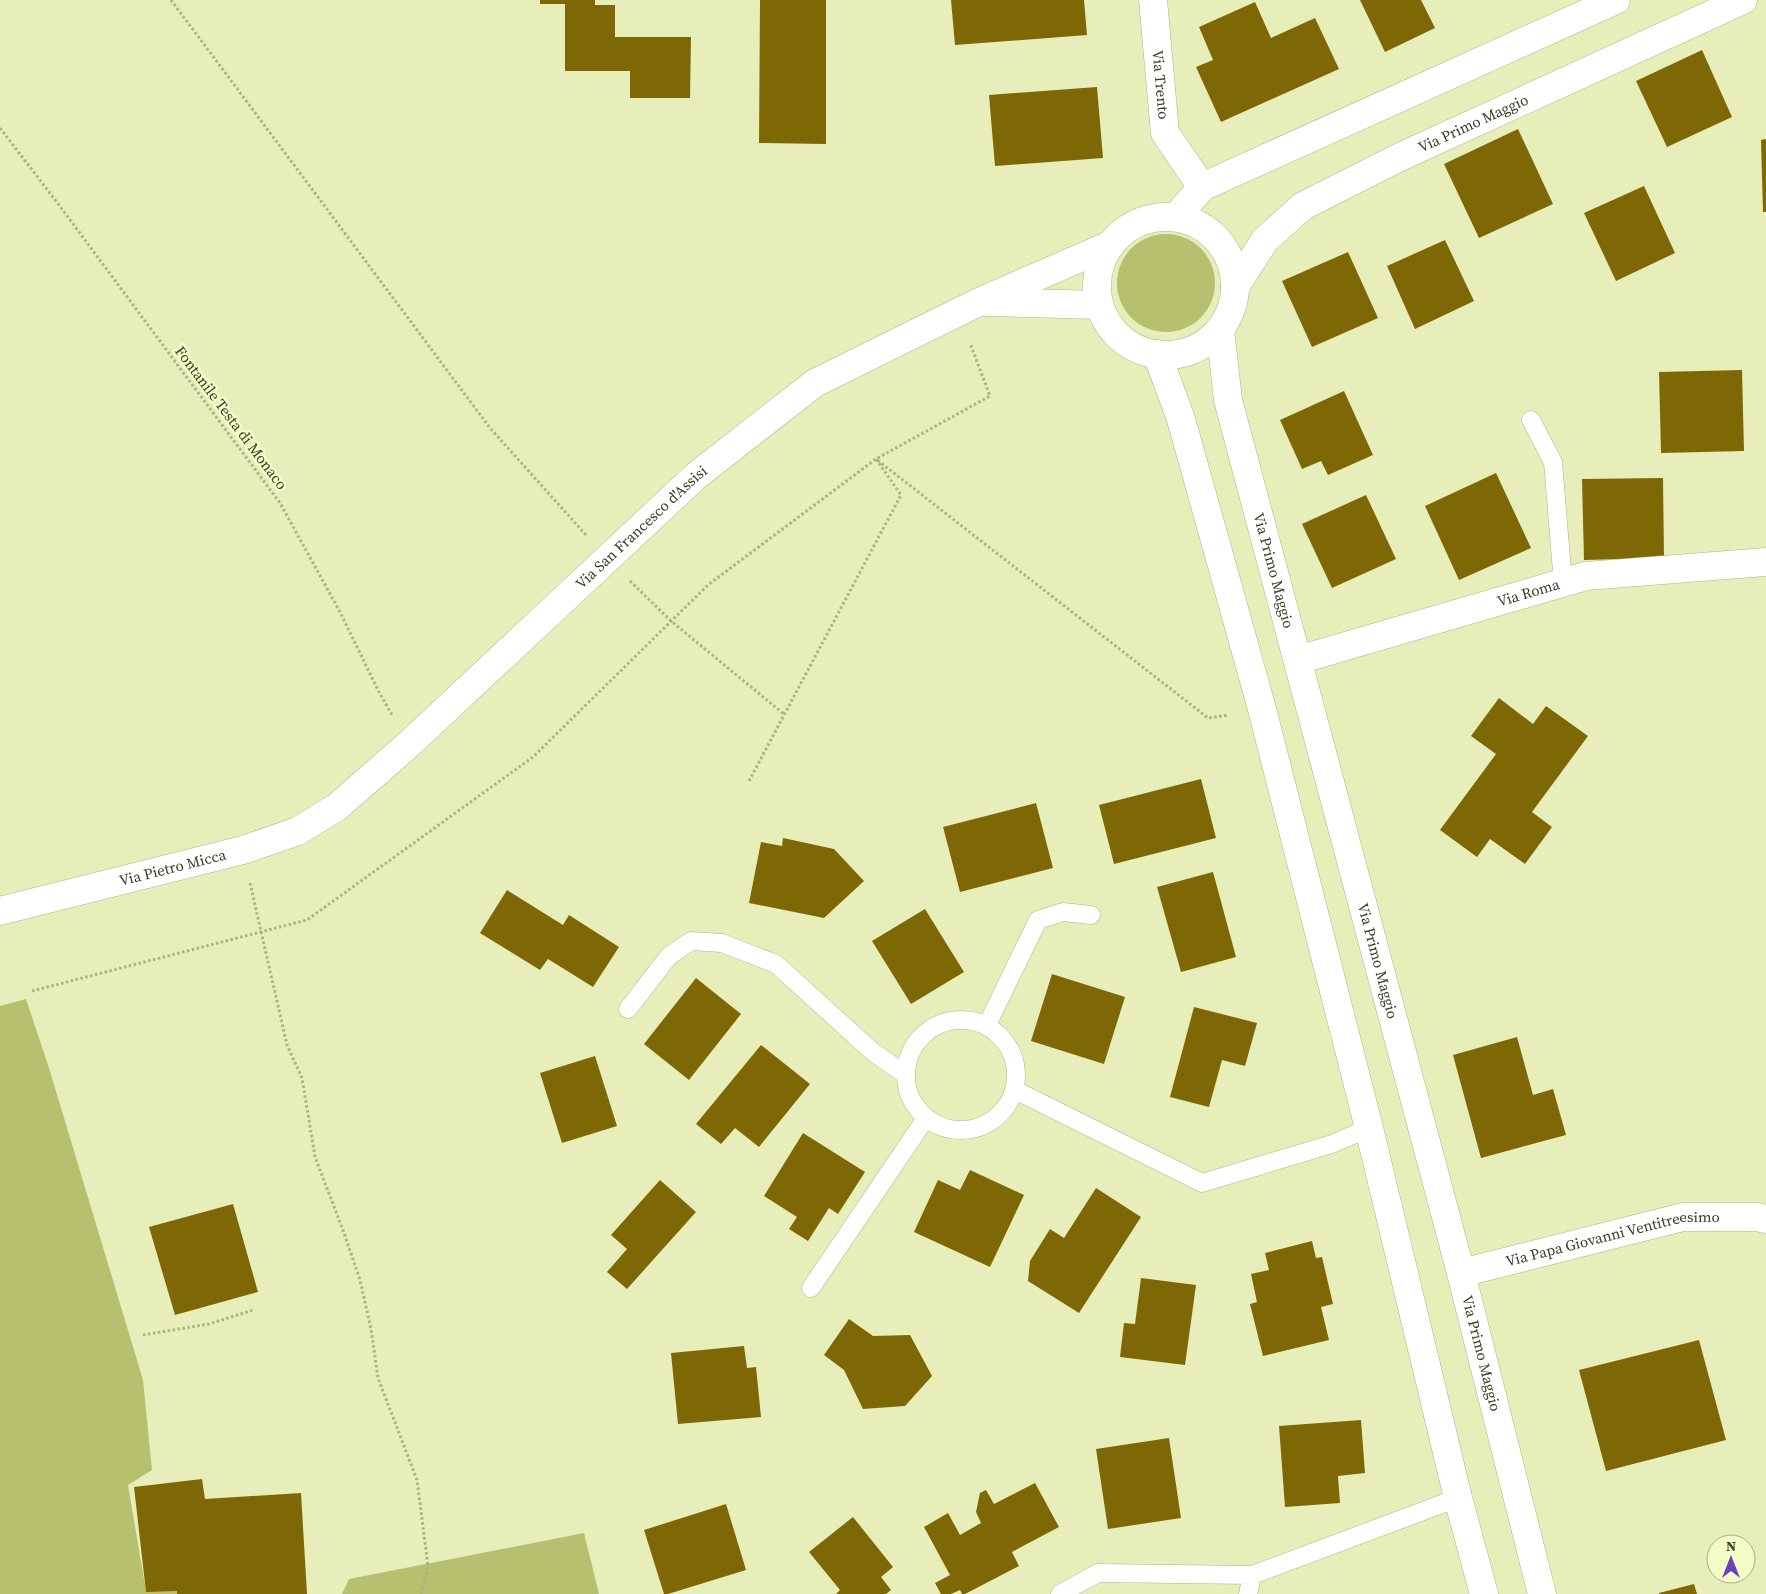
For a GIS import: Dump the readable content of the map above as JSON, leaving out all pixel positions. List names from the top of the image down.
{
  "streets": {
    "street": [
      "Via Trento",
      "Via Primo Maggio",
      "Via San Francesco d'Assisi",
      "Via Roma",
      "Via Pietro Micca",
      "Via Papa Giovanni Ventitreesimo"
    ],
    "path": ["Fontanile Testa di Monaco"]
  },
  "crossings": [
    ["Via Primo Maggio", "Via San Francesco d'Assisi"],
    ["Via Primo Maggio", "Via Roma"],
    ["Via Primo Maggio", "Via Papa Giovanni Ventitreesimo"],
    ["Fontanile Testa di Monaco", "Via San Francesco d'Assisi"],
    ["Via San Francesco d'Assisi", "Via Pietro Micca"]
  ],
  "north": "top"
}
